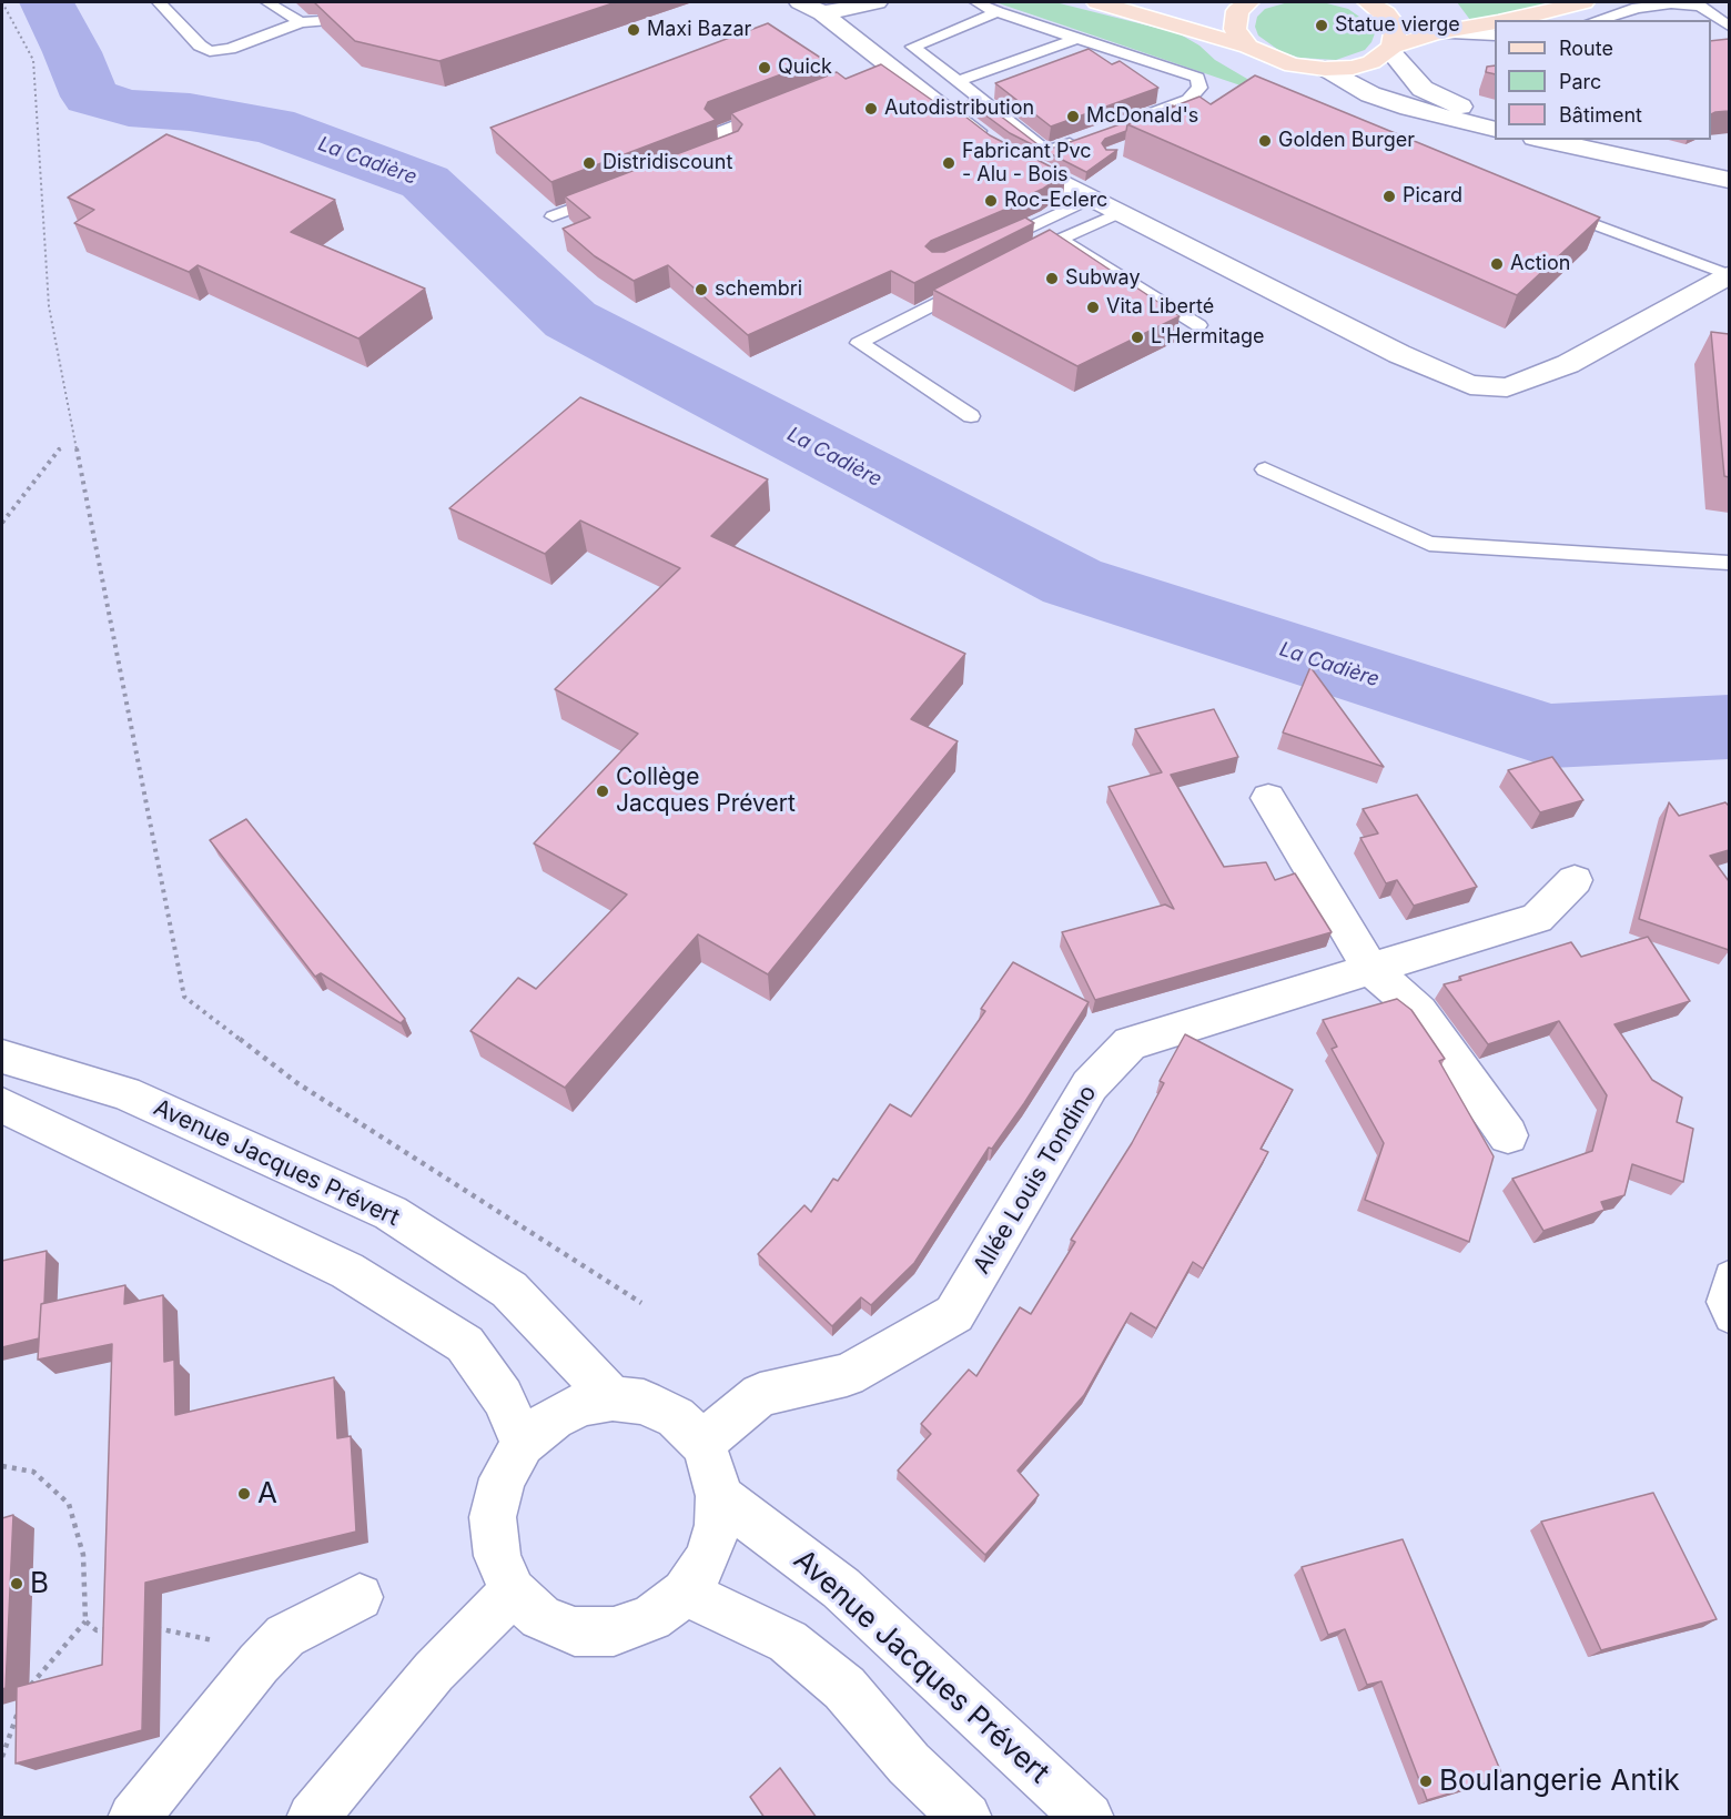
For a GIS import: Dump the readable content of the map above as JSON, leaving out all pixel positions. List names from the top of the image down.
{
  "streets": {
    "street": ["Avenue Jacques Prévert", "Allée Louis Tondino"]
  },
  "crossings": [
    ["Avenue Jacques Prévert", "Allée Louis Tondino"]
  ],
  "water": ["La Cadière"],
  "places": [
    "Statue vierge",
    "Maxi Bazar",
    "Quick",
    "Autodistribution",
    "McDonald's",
    "Golden Burger",
    "Distridiscount",
    "Fabricant Pvc - Alu - Bois",
    "Picard",
    "Roc-Eclerc",
    "Action",
    "Subway",
    "schembri",
    "Vita Liberté",
    "L'Hermitage",
    "Collège Jacques Prévert",
    "A",
    "B",
    "Boulangerie Antik"
  ],
  "legend": ["Route", "Parc", "Bâtiment"]
}
